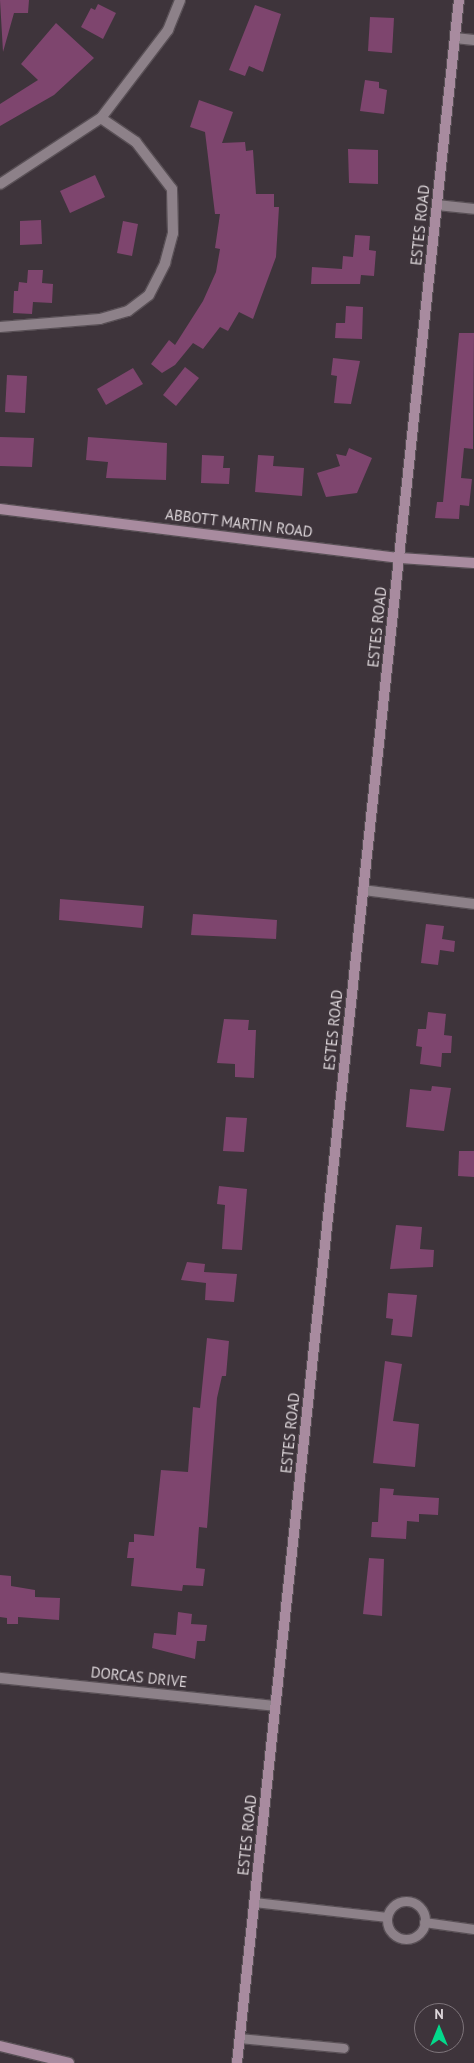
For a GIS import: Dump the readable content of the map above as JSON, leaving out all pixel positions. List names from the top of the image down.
{
  "streets": {
    "main road": ["ESTES ROAD", "ABBOTT MARTIN ROAD"],
    "street": ["DORCAS DRIVE"]
  },
  "crossings": [
    ["ESTES ROAD", "ABBOTT MARTIN ROAD"],
    ["ESTES ROAD", "DORCAS DRIVE"]
  ],
  "north": "top"
}
